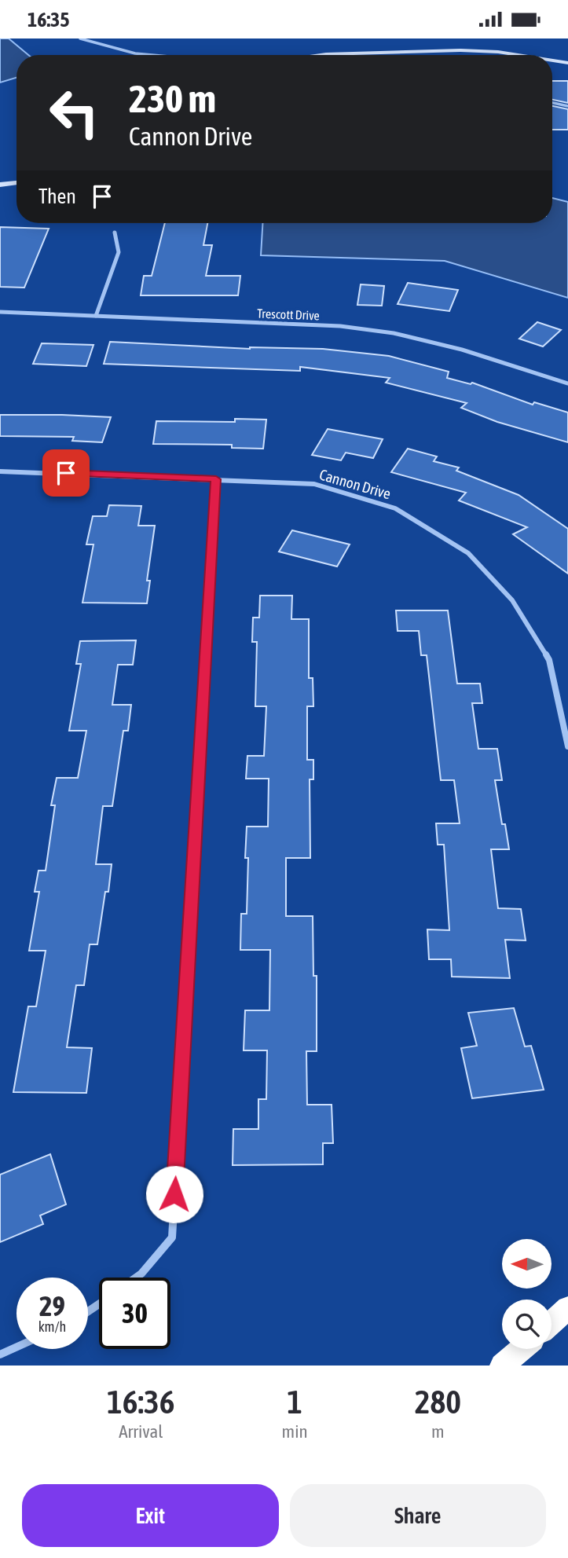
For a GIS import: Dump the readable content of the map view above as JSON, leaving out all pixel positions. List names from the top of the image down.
{
  "streets": {
    "street": ["Trescott Drive", "Cannon Drive"]
  },
  "north": "left",
  "page": {
    "status": "16:35",
    "turn": ["230 m", "Cannon Drive"],
    "then": "Then",
    "speed": "29 km/h",
    "limit": "30",
    "eta": [
      "16:36",
      "Arrival",
      "1",
      "min",
      "280",
      "m"
    ],
    "buttons": ["Exit", "Share"]
  }
}
